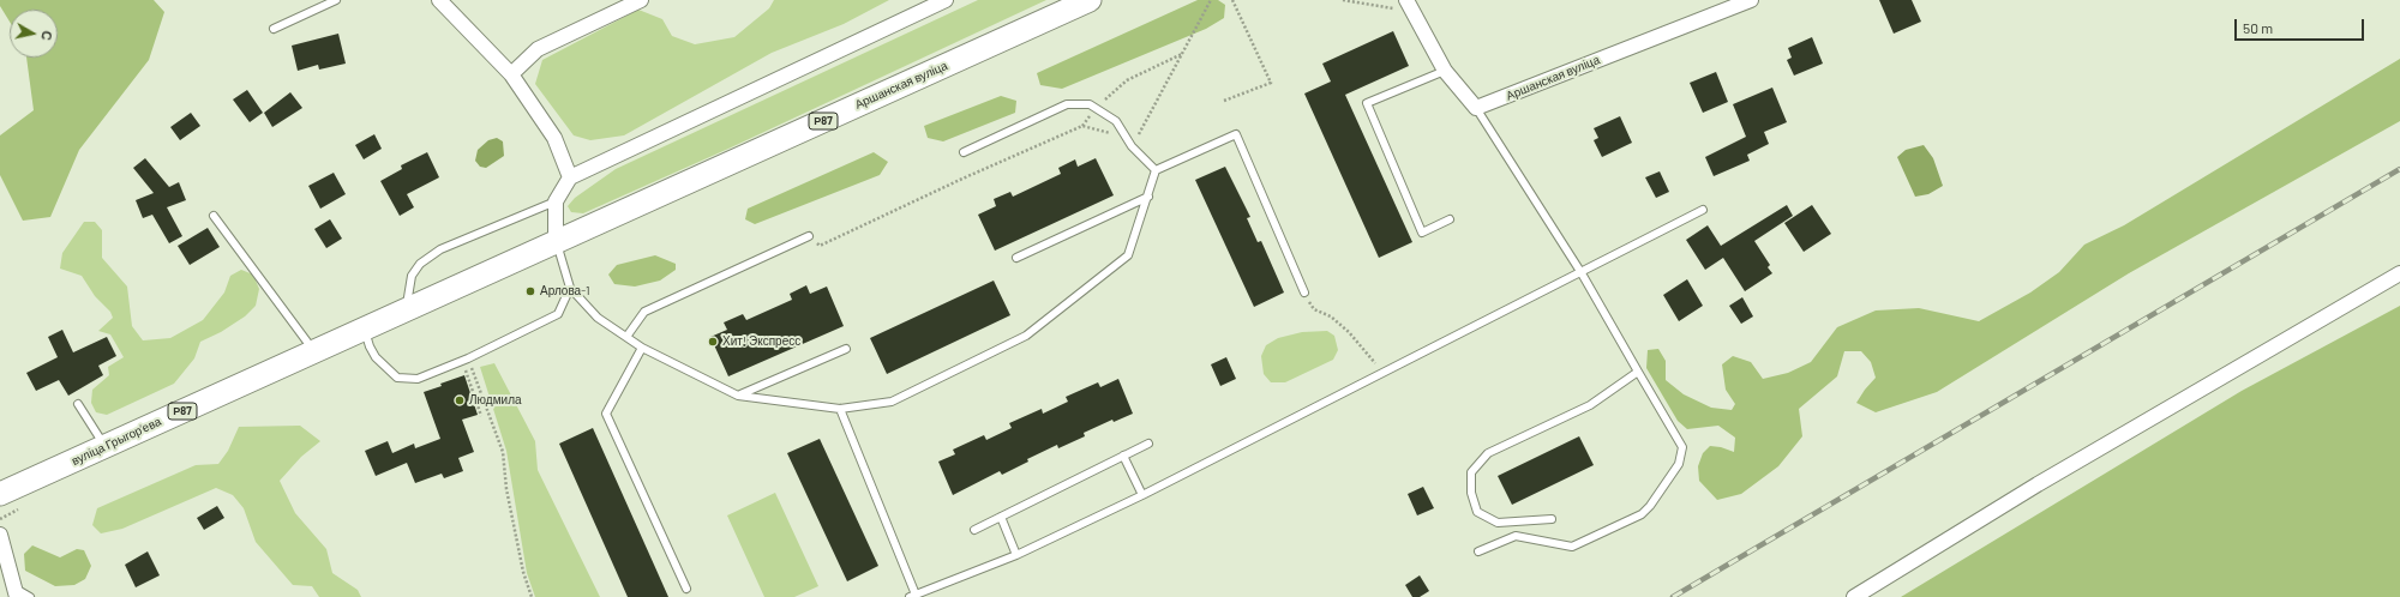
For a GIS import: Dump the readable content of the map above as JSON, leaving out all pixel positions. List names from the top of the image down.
{
  "streets": {
    "main road": ["Аршанская вуліца", "Р87", "вуліца Грыгорʼева"]
  },
  "crossings": [
    ["Аршанская вуліца", "Р87"],
    ["Р87", "вуліца Грыгорʼева"]
  ],
  "places": ["Арлова-1", "Хит! Экспресс", "Людмила"],
  "scale_bar": "50 m",
  "north": "right"
}
